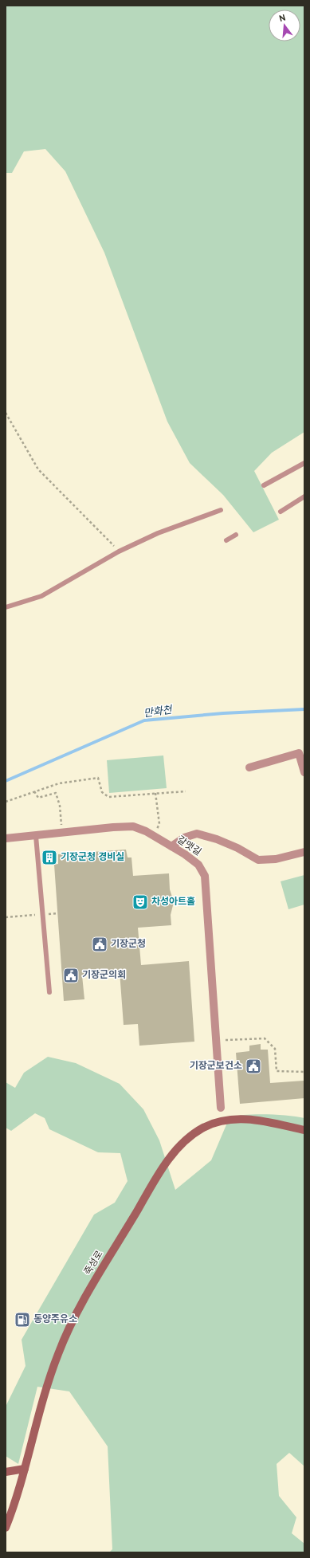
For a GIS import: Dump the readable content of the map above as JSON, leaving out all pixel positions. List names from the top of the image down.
{
  "streets": {
    "main road": ["죽성로"],
    "street": ["갈맷길"]
  },
  "water": ["만화천"],
  "places": {
    "building": ["기장군청 경비실"],
    "theatre": ["차성아트홀"],
    "public building": ["기장군청", "기장군의회", "기장군보건소"],
    "fuel station": ["동양주유소"]
  },
  "north": "top"
}
